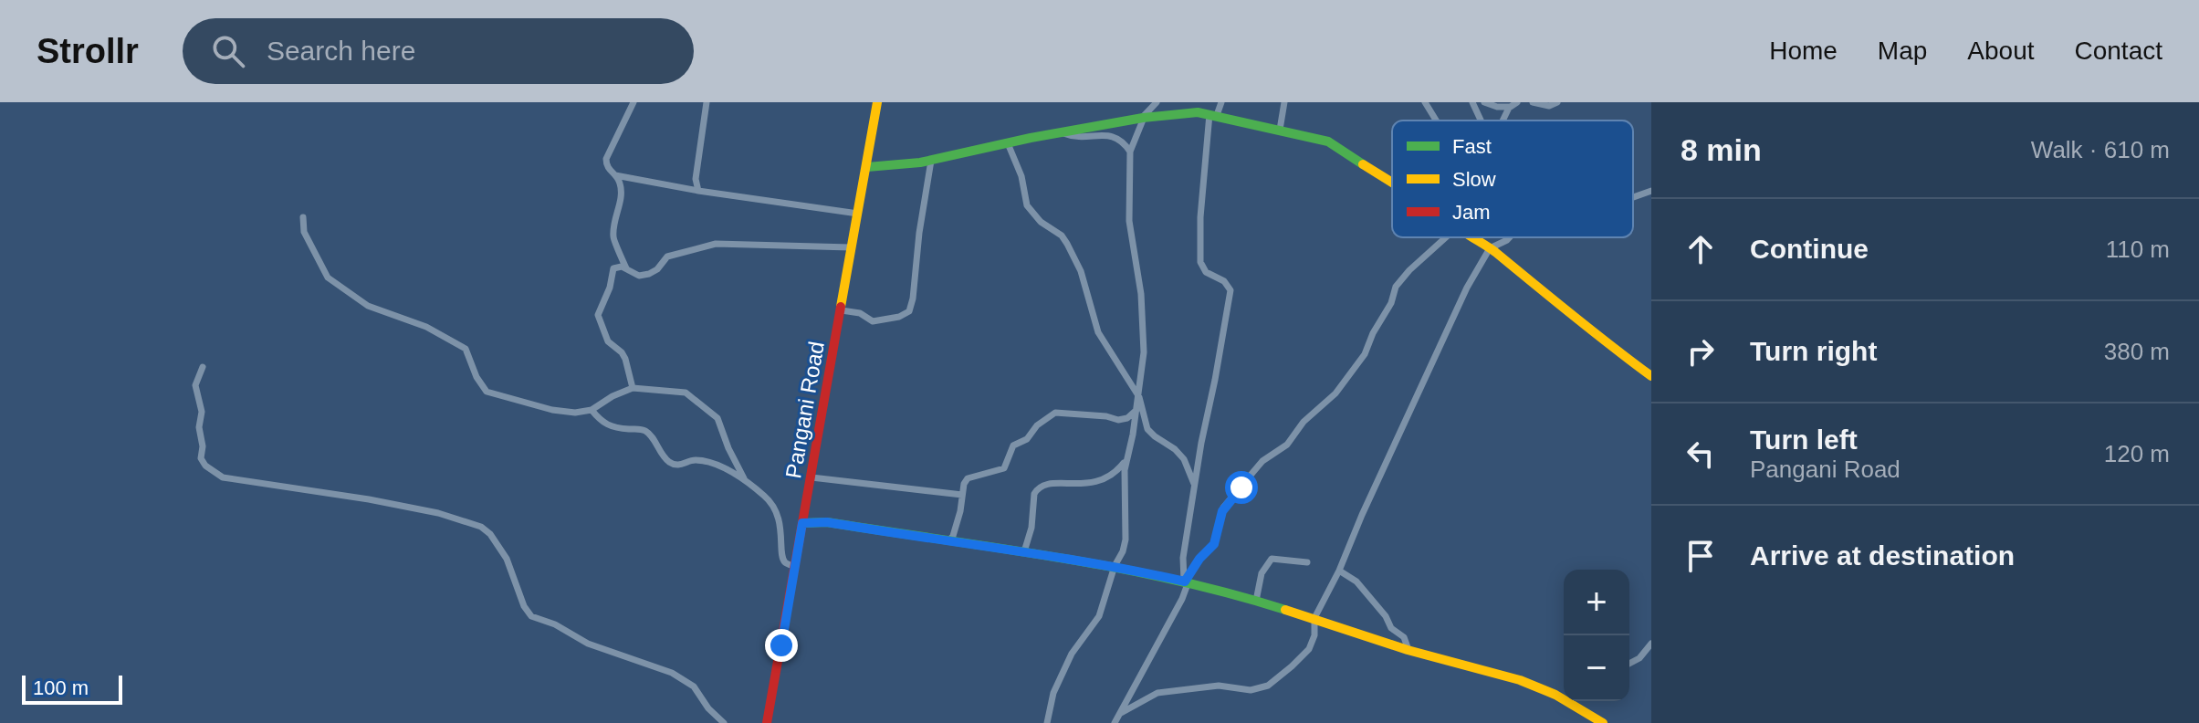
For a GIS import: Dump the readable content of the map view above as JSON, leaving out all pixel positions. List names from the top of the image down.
{
  "streets": {
    "street": ["Pangani Road"]
  },
  "legend": ["Fast", "Slow", "Jam"],
  "scale_bar": "100 m",
  "page": {
    "header": "Strollr",
    "search": "Search here",
    "nav": [
      "Home",
      "Map",
      "About",
      "Contact"
    ],
    "heading": ["8 min", "Walk · 610 m"],
    "list": [
      ["Continue", "110 m"],
      ["Turn right", "380 m"],
      ["Turn left", "Pangani Road", "120 m"],
      "Arrive at destination"
    ],
    "map_buttons": ["+", "−"],
    "scale": "100 m"
  }
}
